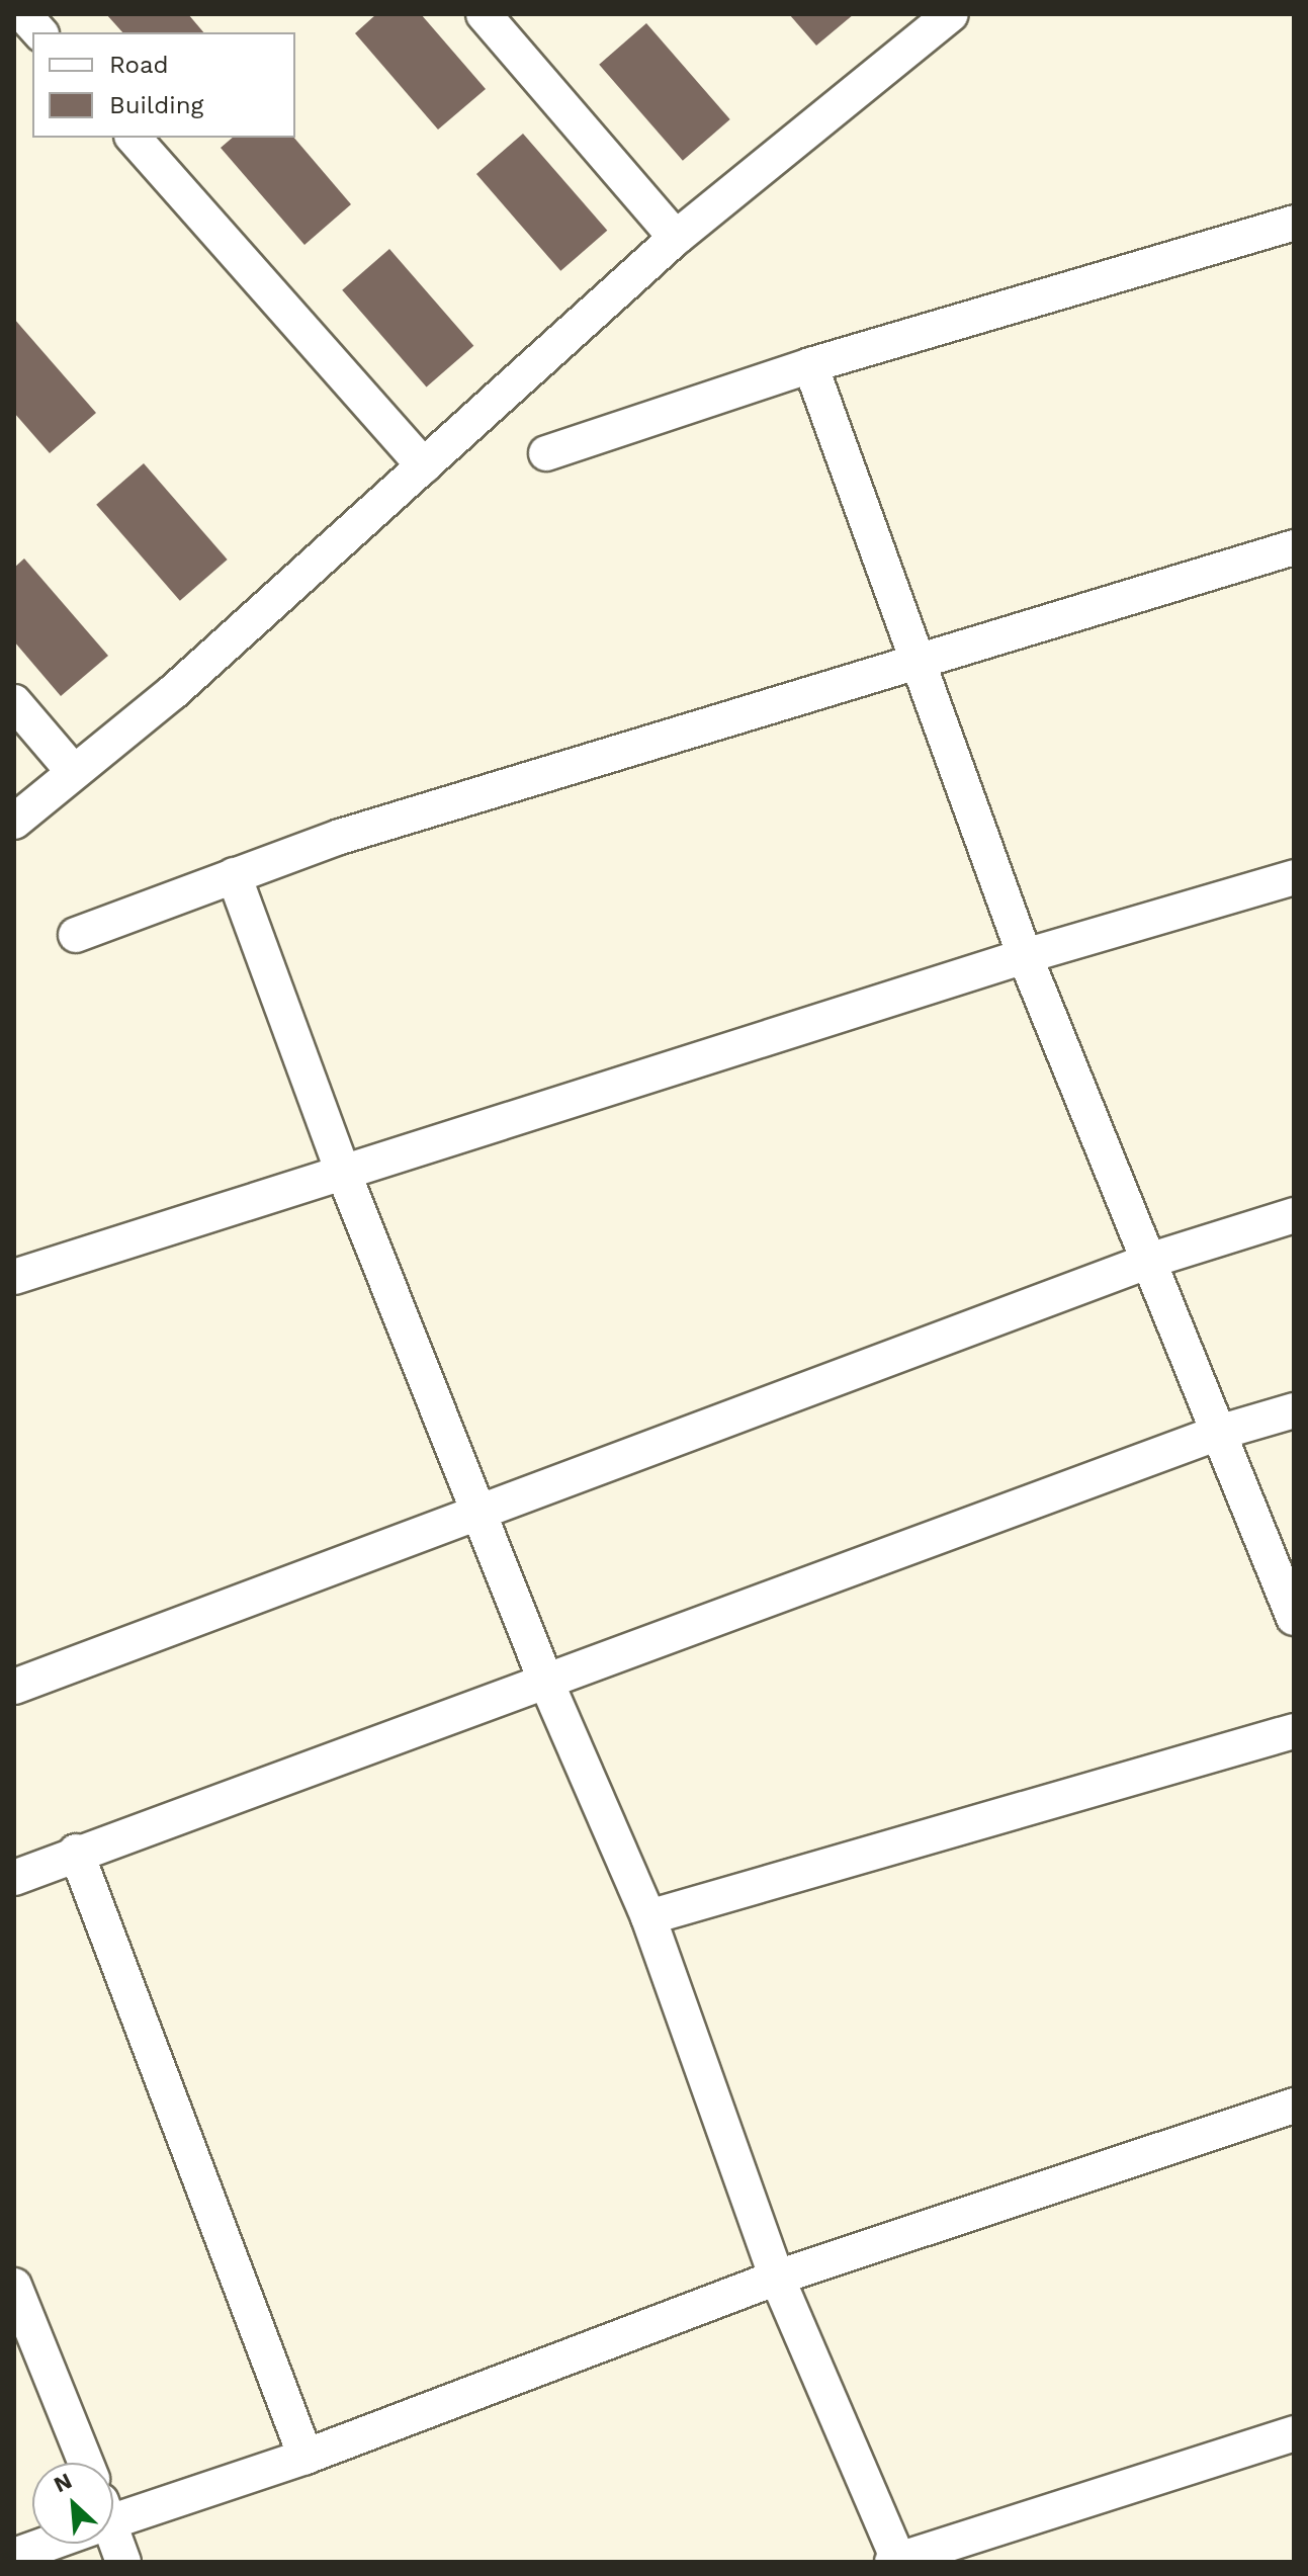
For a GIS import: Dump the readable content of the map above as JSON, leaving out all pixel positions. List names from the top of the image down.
{
  "legend": ["Road", "Building"],
  "north": "top left"
}
